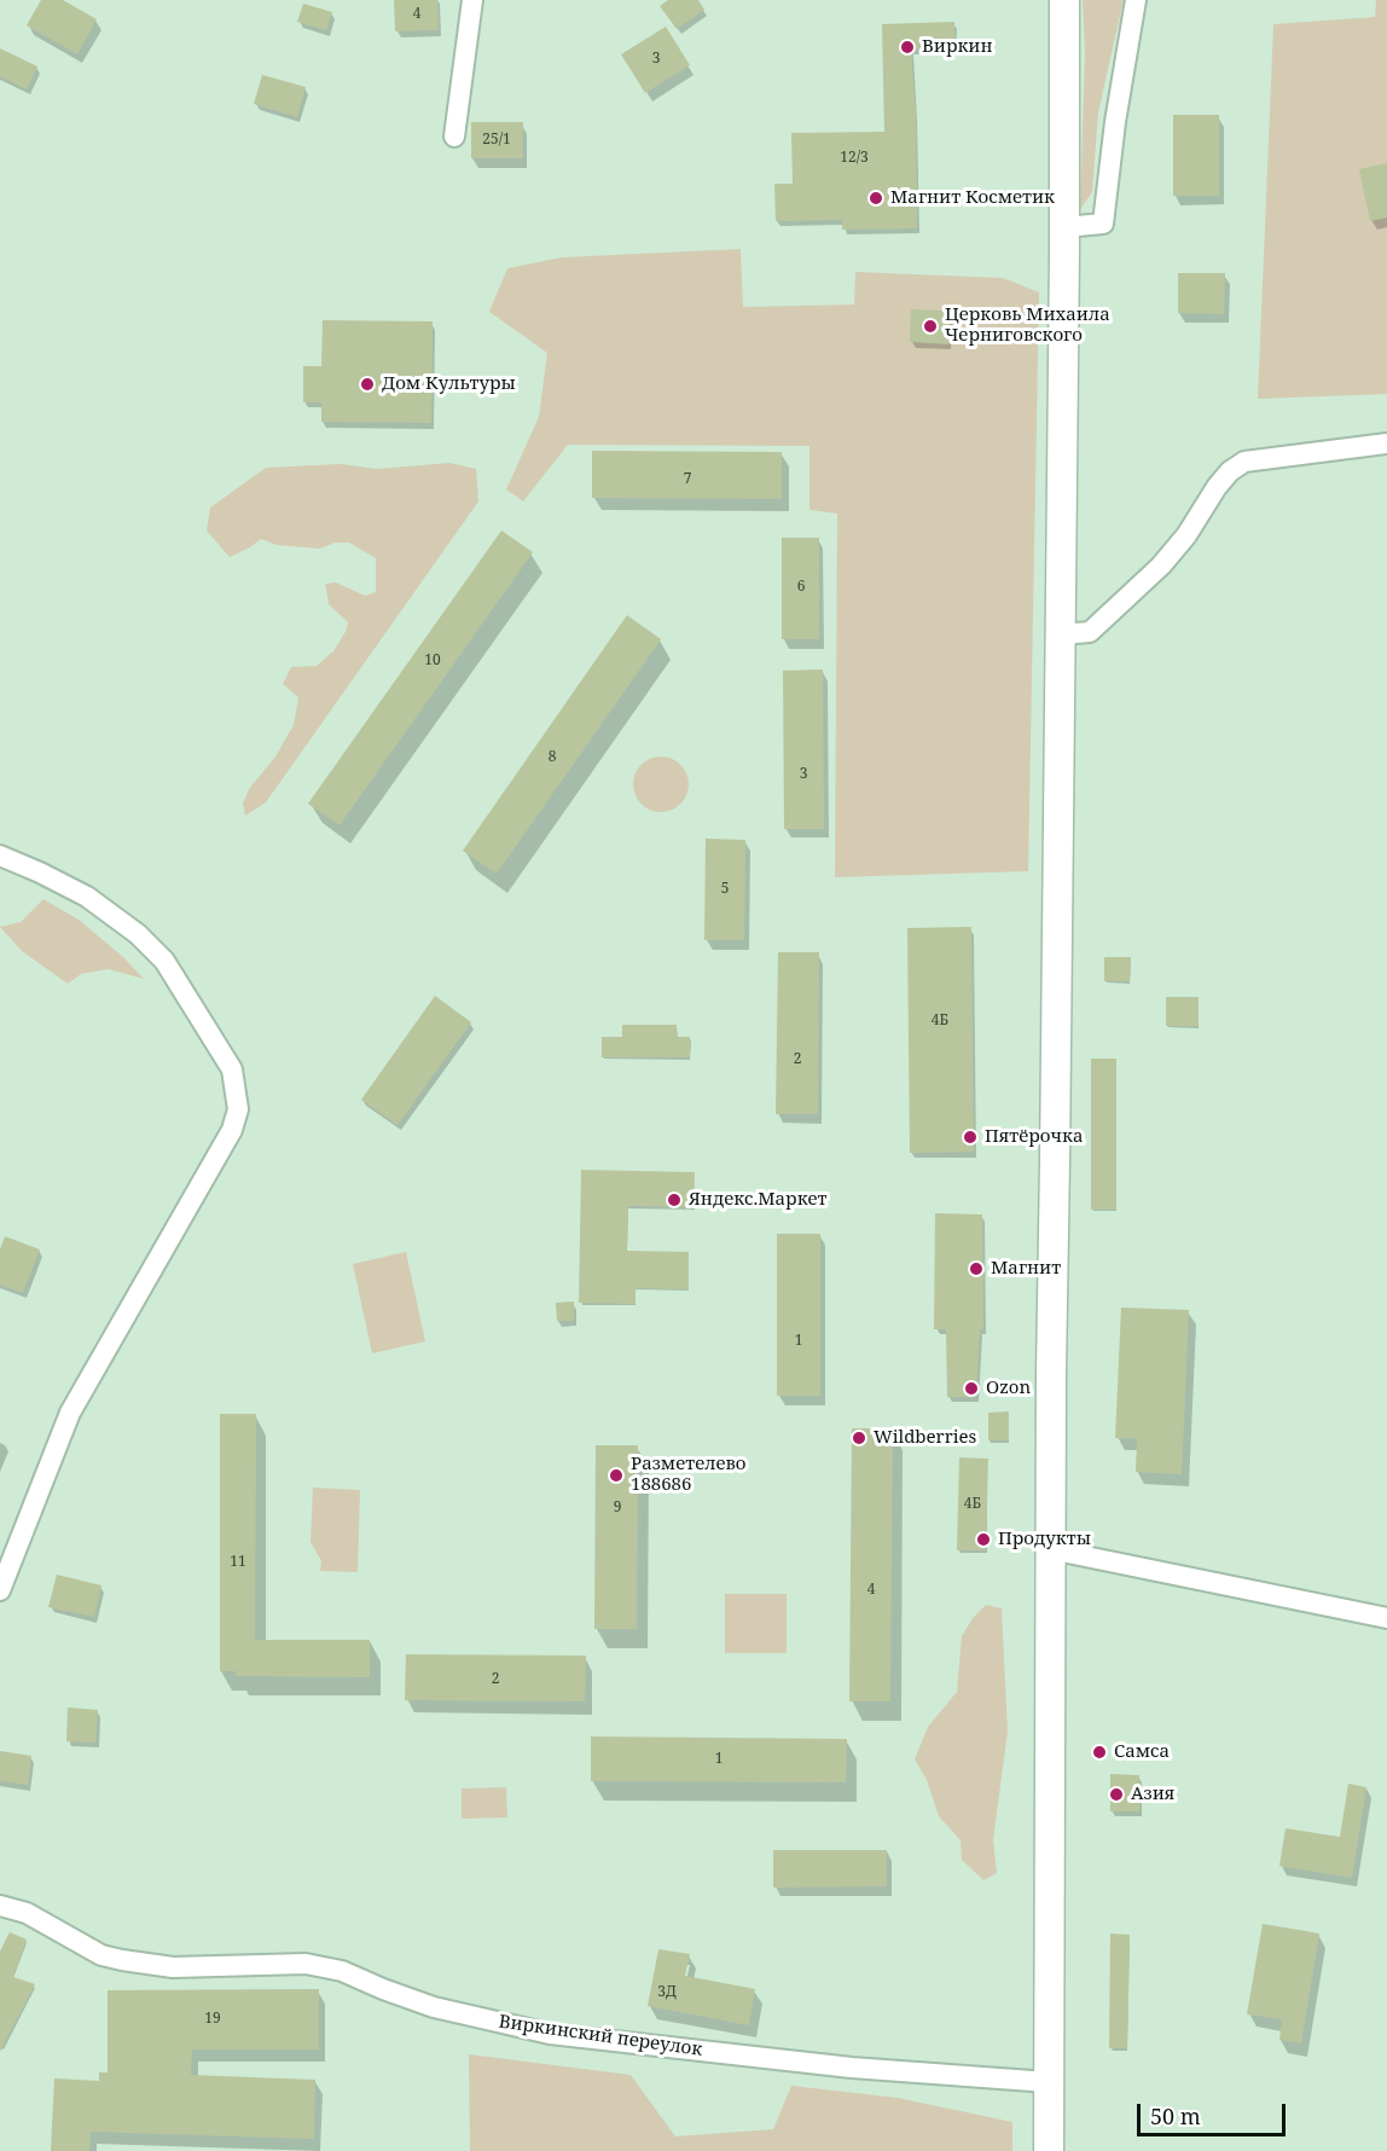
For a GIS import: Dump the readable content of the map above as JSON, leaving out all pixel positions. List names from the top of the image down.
{
  "streets": {
    "street": ["Виркинский переулок"]
  },
  "places": [
    "Виркин",
    "Магнит Косметик",
    "Церковь Михаила Черниговского",
    "Дом Культуры",
    "Пятёрочка",
    "Яндекс.Маркет",
    "Магнит",
    "Ozon",
    "Wildberries",
    "Разметелево 188686",
    "Продукты",
    "Самса",
    "Азия"
  ],
  "house_numbers": [
    "4",
    "3",
    "25/1",
    "12/3",
    "7",
    "6",
    "10",
    "8",
    "3",
    "5",
    "4Б",
    "2",
    "1",
    "4Б",
    "9",
    "11",
    "4",
    "2",
    "1",
    "3Д",
    "19"
  ],
  "scale_bar": "50 m"
}
